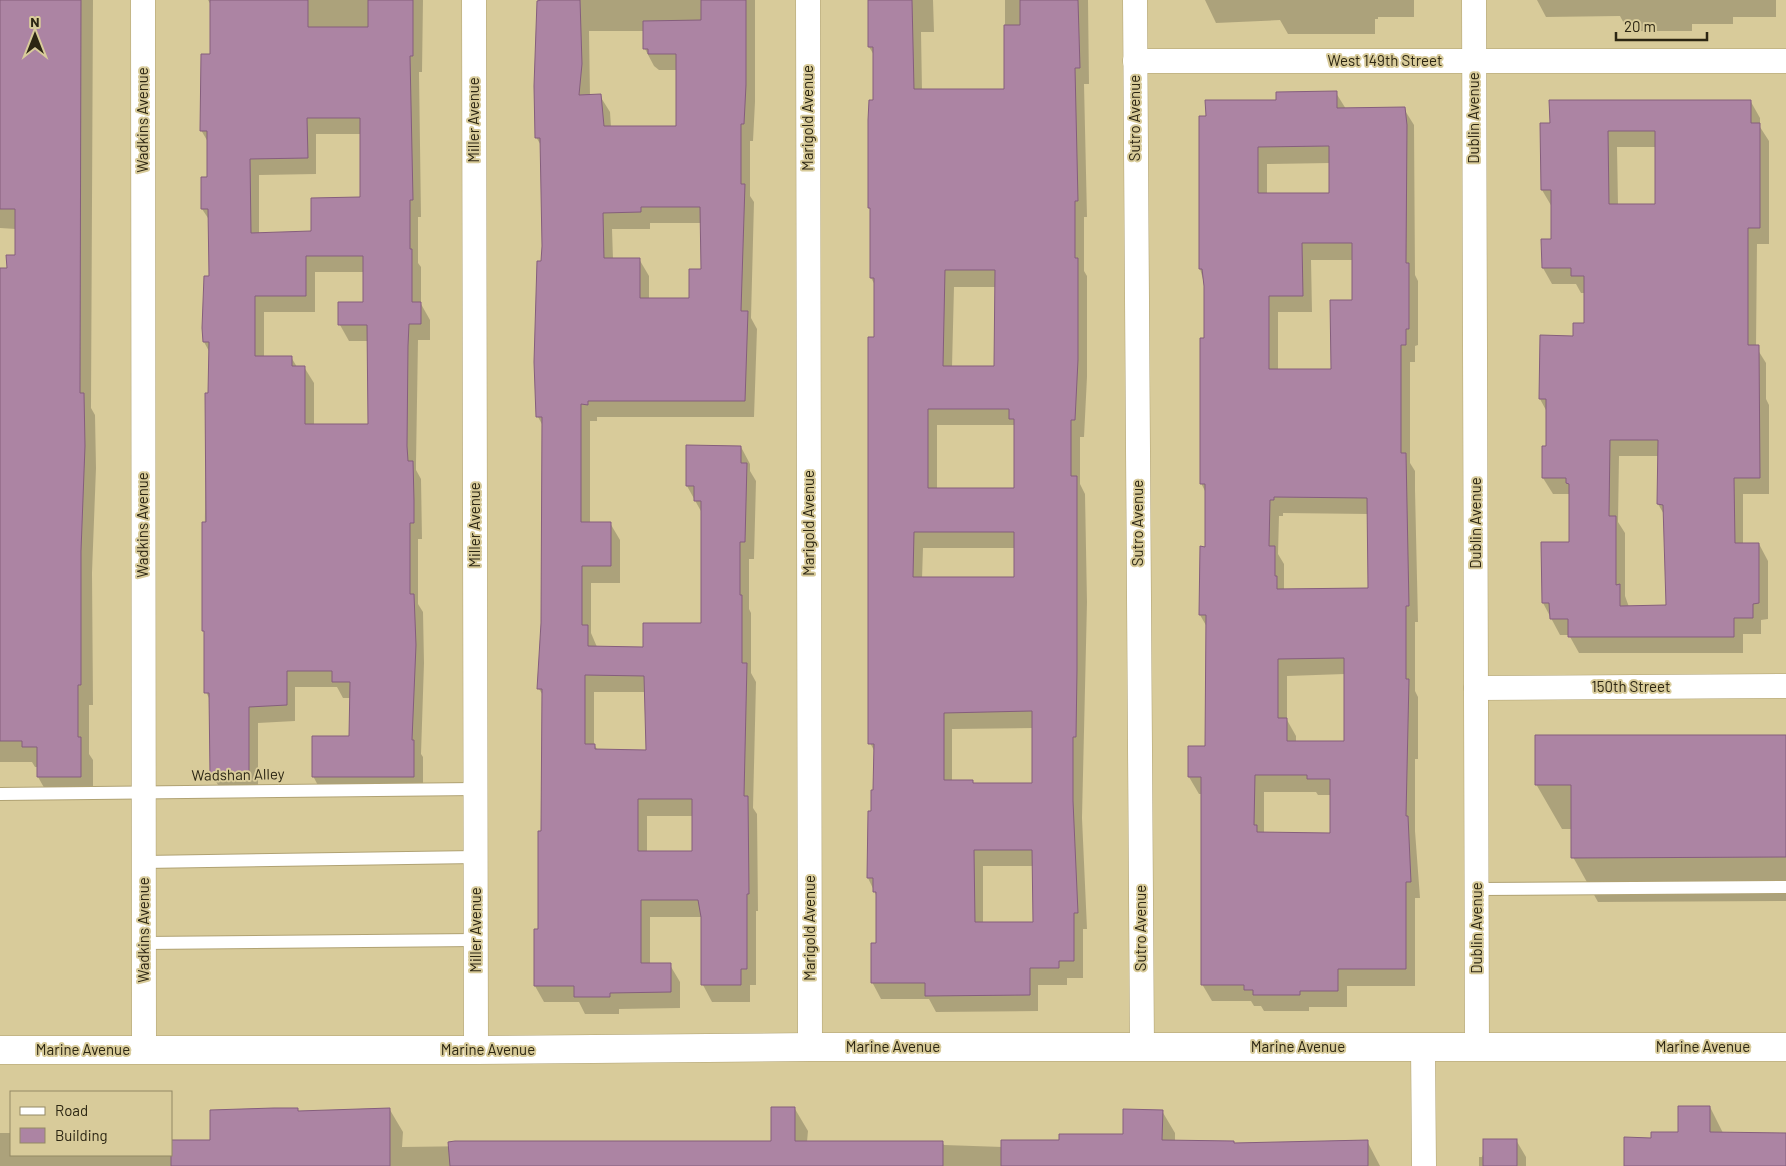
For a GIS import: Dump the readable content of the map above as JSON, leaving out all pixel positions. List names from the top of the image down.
{
  "streets": {
    "main road": ["Marine Avenue"],
    "street": [
      "West 149th Street",
      "Marigold Avenue",
      "Sutro Avenue",
      "Dublin Avenue",
      "Wadkins Avenue",
      "Miller Avenue",
      "150th Street"
    ],
    "lane": ["Wadshan Alley"]
  },
  "crossings": [
    ["West 149th Street", "Sutro Avenue"],
    ["West 149th Street", "Dublin Avenue"],
    ["Marigold Avenue", "Marine Avenue"],
    ["Sutro Avenue", "Marine Avenue"],
    ["Dublin Avenue", "150th Street"],
    ["Dublin Avenue", "Marine Avenue"],
    ["Wadkins Avenue", "Wadshan Alley"],
    ["Wadkins Avenue", "Marine Avenue"],
    ["Miller Avenue", "Wadshan Alley"],
    ["Miller Avenue", "Marine Avenue"]
  ],
  "legend": ["Road", "Building"],
  "scale_bar": "20 m",
  "north": "top"
}
